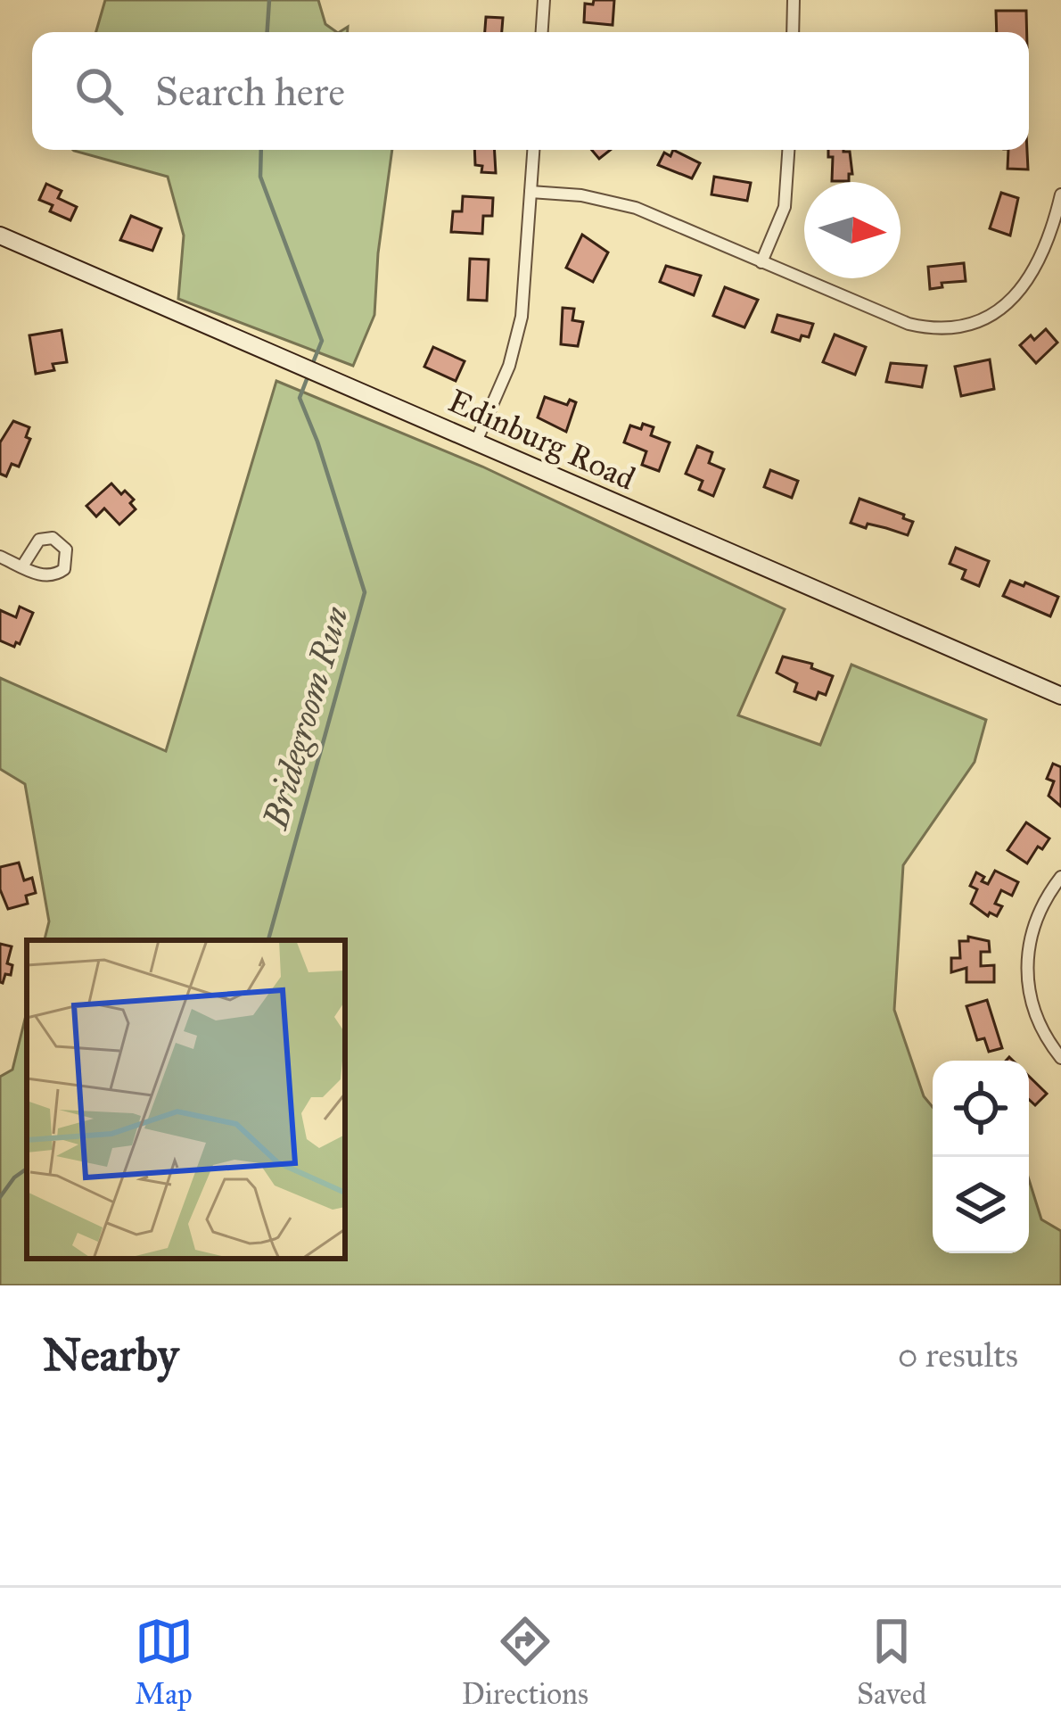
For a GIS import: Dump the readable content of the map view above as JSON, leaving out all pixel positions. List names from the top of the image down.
{
  "streets": {
    "main road": ["Edinburg Road"]
  },
  "water": ["Bridegroom Run"],
  "north": "right",
  "page": {
    "search": "Search here",
    "heading": ["Nearby", "0 results"],
    "nav": ["Map", "Directions", "Saved"]
  }
}
